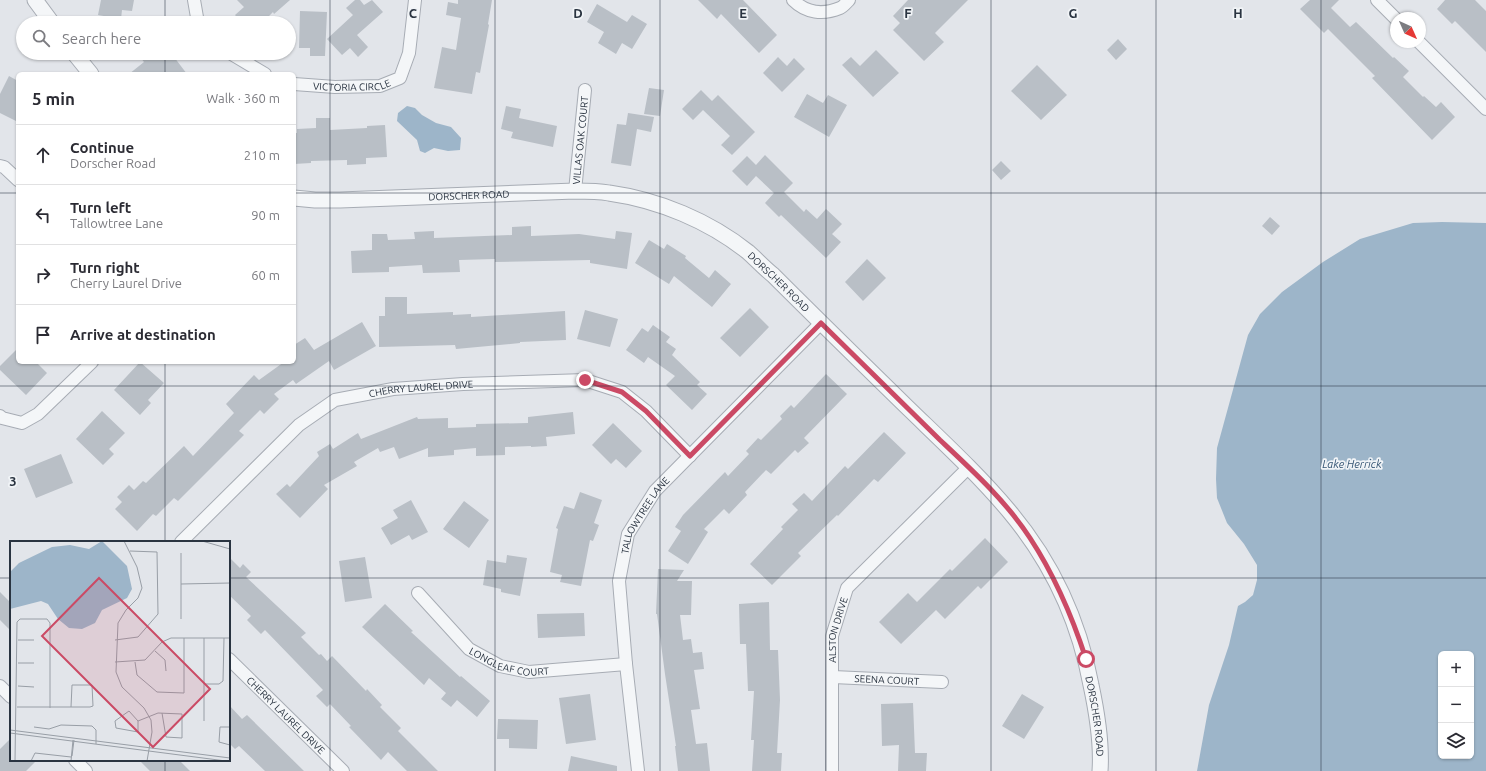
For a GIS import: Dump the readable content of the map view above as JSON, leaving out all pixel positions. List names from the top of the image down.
{
  "streets": {
    "street": [
      "VICTORIA CIRCLE",
      "VILLAS OAK COURT",
      "DORSCHER ROAD",
      "CHERRY LAUREL DRIVE",
      "TALLOWTREE LANE",
      "ALSTON DRIVE",
      "LONGLEAF COURT",
      "SEENA COURT"
    ]
  },
  "crossings": [
    ["VILLAS OAK COURT", "DORSCHER ROAD"],
    ["DORSCHER ROAD", "TALLOWTREE LANE"],
    ["DORSCHER ROAD", "ALSTON DRIVE"],
    ["CHERRY LAUREL DRIVE", "TALLOWTREE LANE"],
    ["TALLOWTREE LANE", "LONGLEAF COURT"],
    ["ALSTON DRIVE", "SEENA COURT"]
  ],
  "water": ["Lake Herrick"],
  "north": "bottom right",
  "page": {
    "search": "Search here",
    "heading": ["5 min", "Walk · 360 m"],
    "list": [
      ["Continue", "Dorscher Road", "210 m"],
      ["Turn left", "Tallowtree Lane", "90 m"],
      ["Turn right", "Cherry Laurel Drive", "60 m"],
      "Arrive at destination"
    ],
    "map_buttons": ["+", "−"]
  },
  "grid": {
    "columns": [
      "C",
      "D",
      "E",
      "F",
      "G",
      "H"
    ],
    "rows": ["3"]
  }
}
